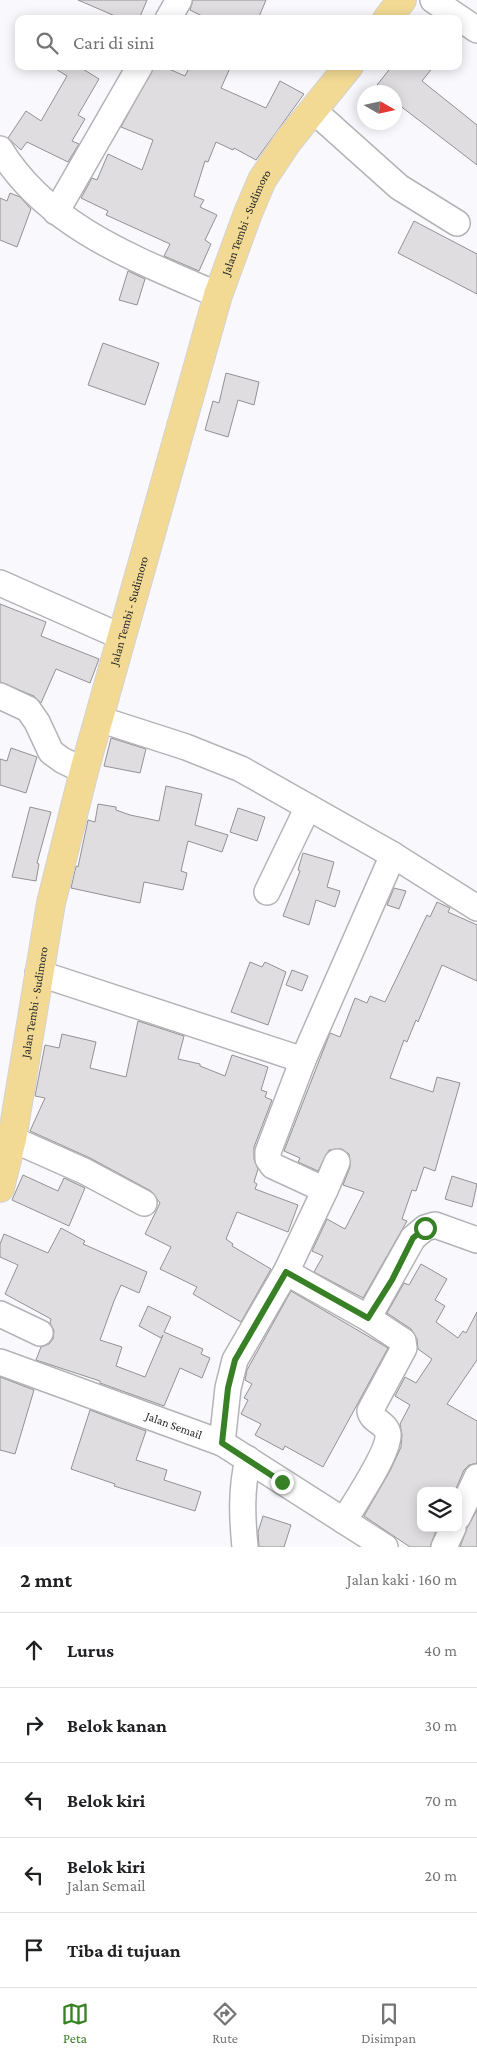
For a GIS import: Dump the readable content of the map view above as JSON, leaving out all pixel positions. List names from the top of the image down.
{
  "streets": {
    "main road": ["Jalan Tembi - Sudimoro"],
    "street": ["Jalan Semail"]
  },
  "north": "right",
  "page": {
    "search": "Cari di sini",
    "heading": ["2 mnt", "Jalan kaki · 160 m"],
    "list": [
      ["Lurus", "40 m"],
      ["Belok kanan", "30 m"],
      ["Belok kiri", "70 m"],
      ["Belok kiri", "Jalan Semail", "20 m"],
      "Tiba di tujuan"
    ],
    "nav": ["Peta", "Rute", "Disimpan"]
  }
}
